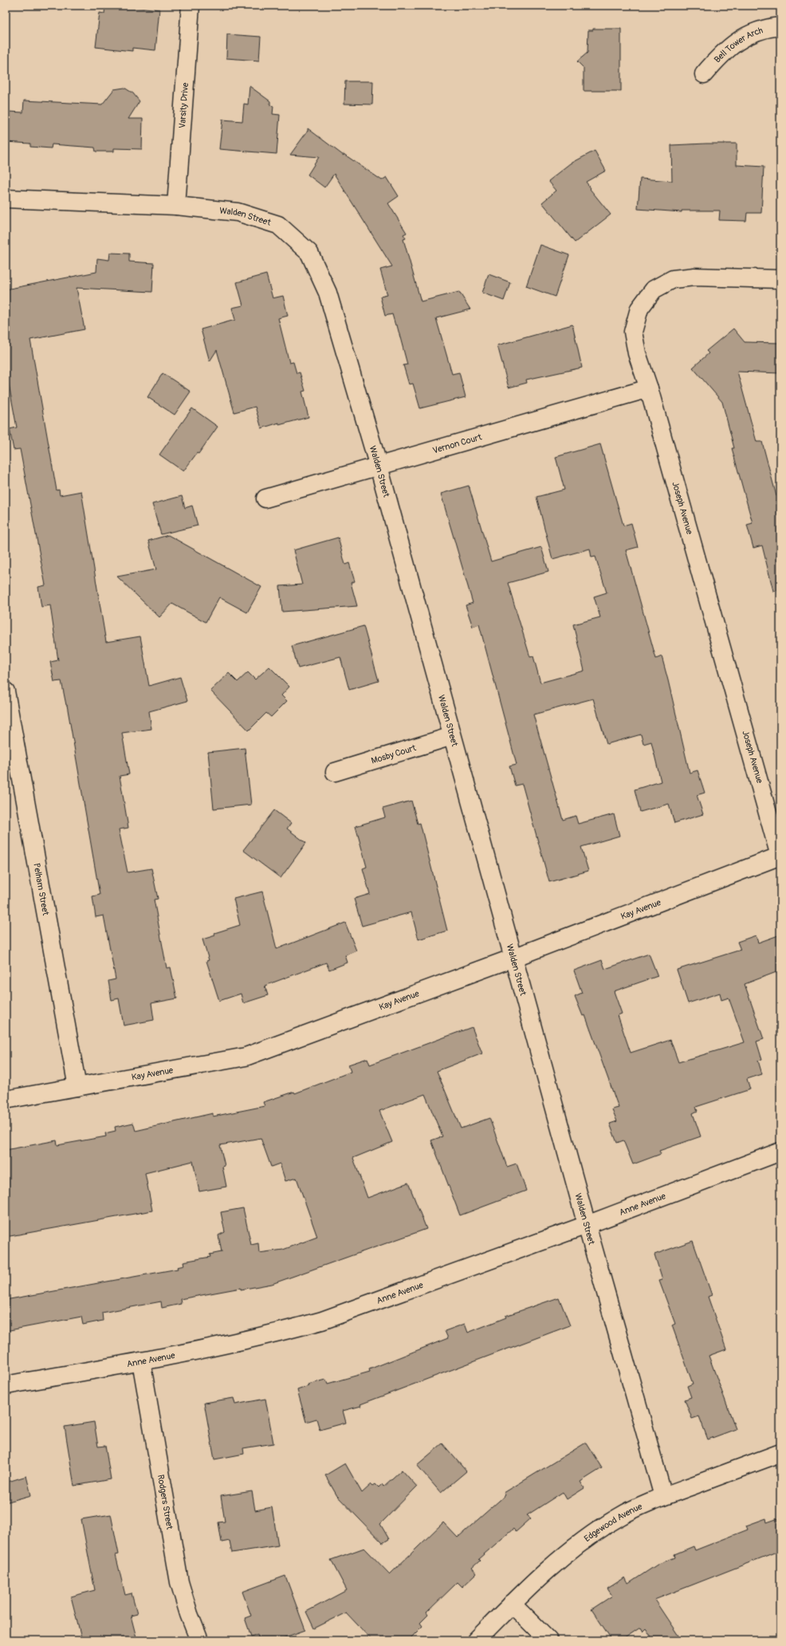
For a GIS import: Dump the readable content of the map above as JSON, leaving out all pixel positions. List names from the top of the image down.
{
  "streets": {
    "street": [
      "Bell Tower Arch",
      "Varsity Drive",
      "Walden Street",
      "Vernon Court",
      "Joseph Avenue",
      "Mosby Court",
      "Pelham Street",
      "Kay Avenue",
      "Anne Avenue",
      "Rodgers Street",
      "Edgewood Avenue"
    ]
  },
  "crossings": [
    ["Varsity Drive", "Walden Street"],
    ["Walden Street", "Vernon Court"],
    ["Walden Street", "Mosby Court"],
    ["Walden Street", "Kay Avenue"],
    ["Walden Street", "Anne Avenue"],
    ["Walden Street", "Edgewood Avenue"],
    ["Vernon Court", "Joseph Avenue"],
    ["Joseph Avenue", "Kay Avenue"],
    ["Pelham Street", "Kay Avenue"],
    ["Anne Avenue", "Rodgers Street"]
  ]
}
